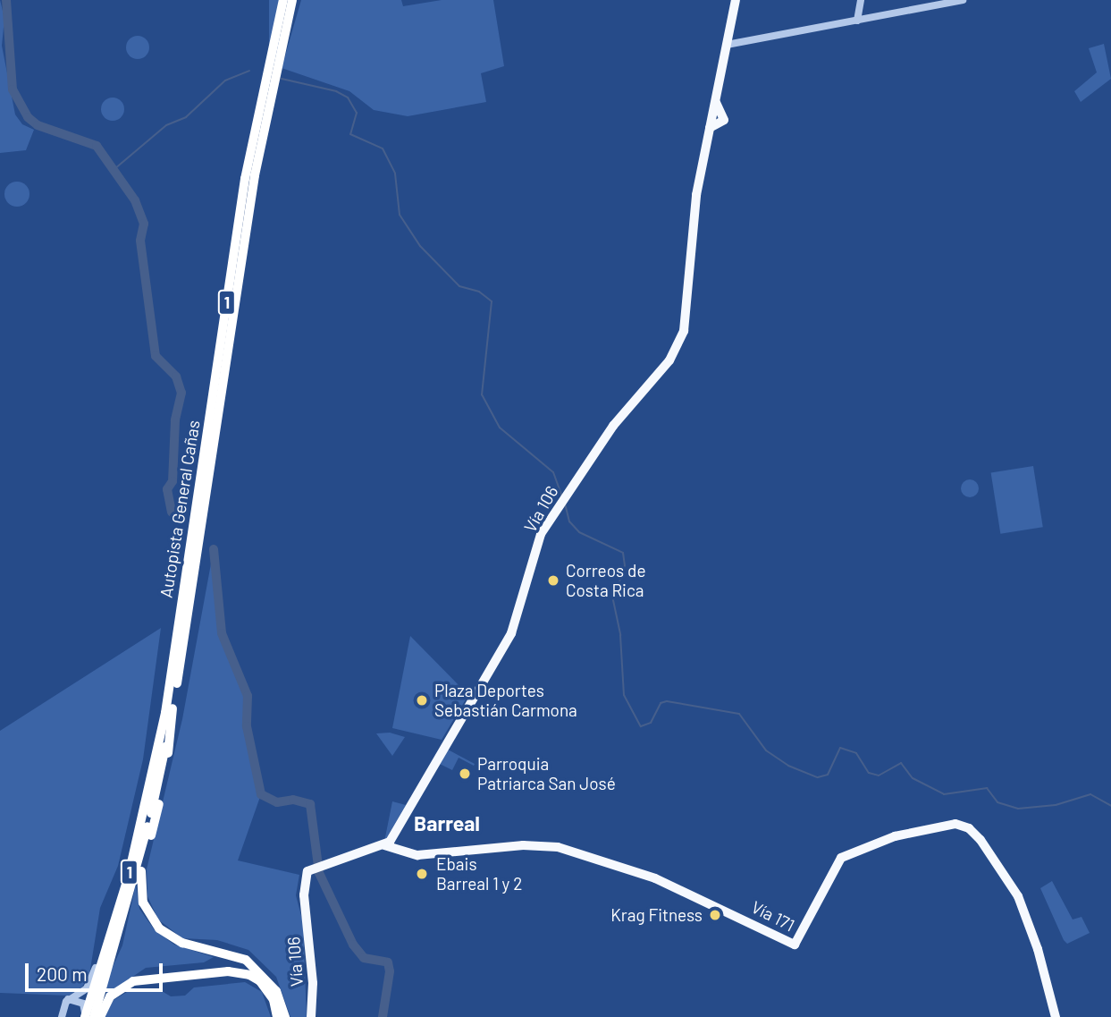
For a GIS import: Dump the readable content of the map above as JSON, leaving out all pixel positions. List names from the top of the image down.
{
  "streets": {
    "highway": ["1", "Autopista General Cañas"],
    "main road": ["Vía 106", "Vía 171"]
  },
  "crossings": [
    ["Vía 106", "Vía 171"]
  ],
  "districts": ["Barreal"],
  "places": [
    "Correos de Costa Rica",
    "Plaza Deportes Sebastián Carmona",
    "Parroquia Patriarca San José",
    "Ebais Barreal 1 y 2",
    "Krag Fitness"
  ],
  "scale_bar": "200 m"
}
